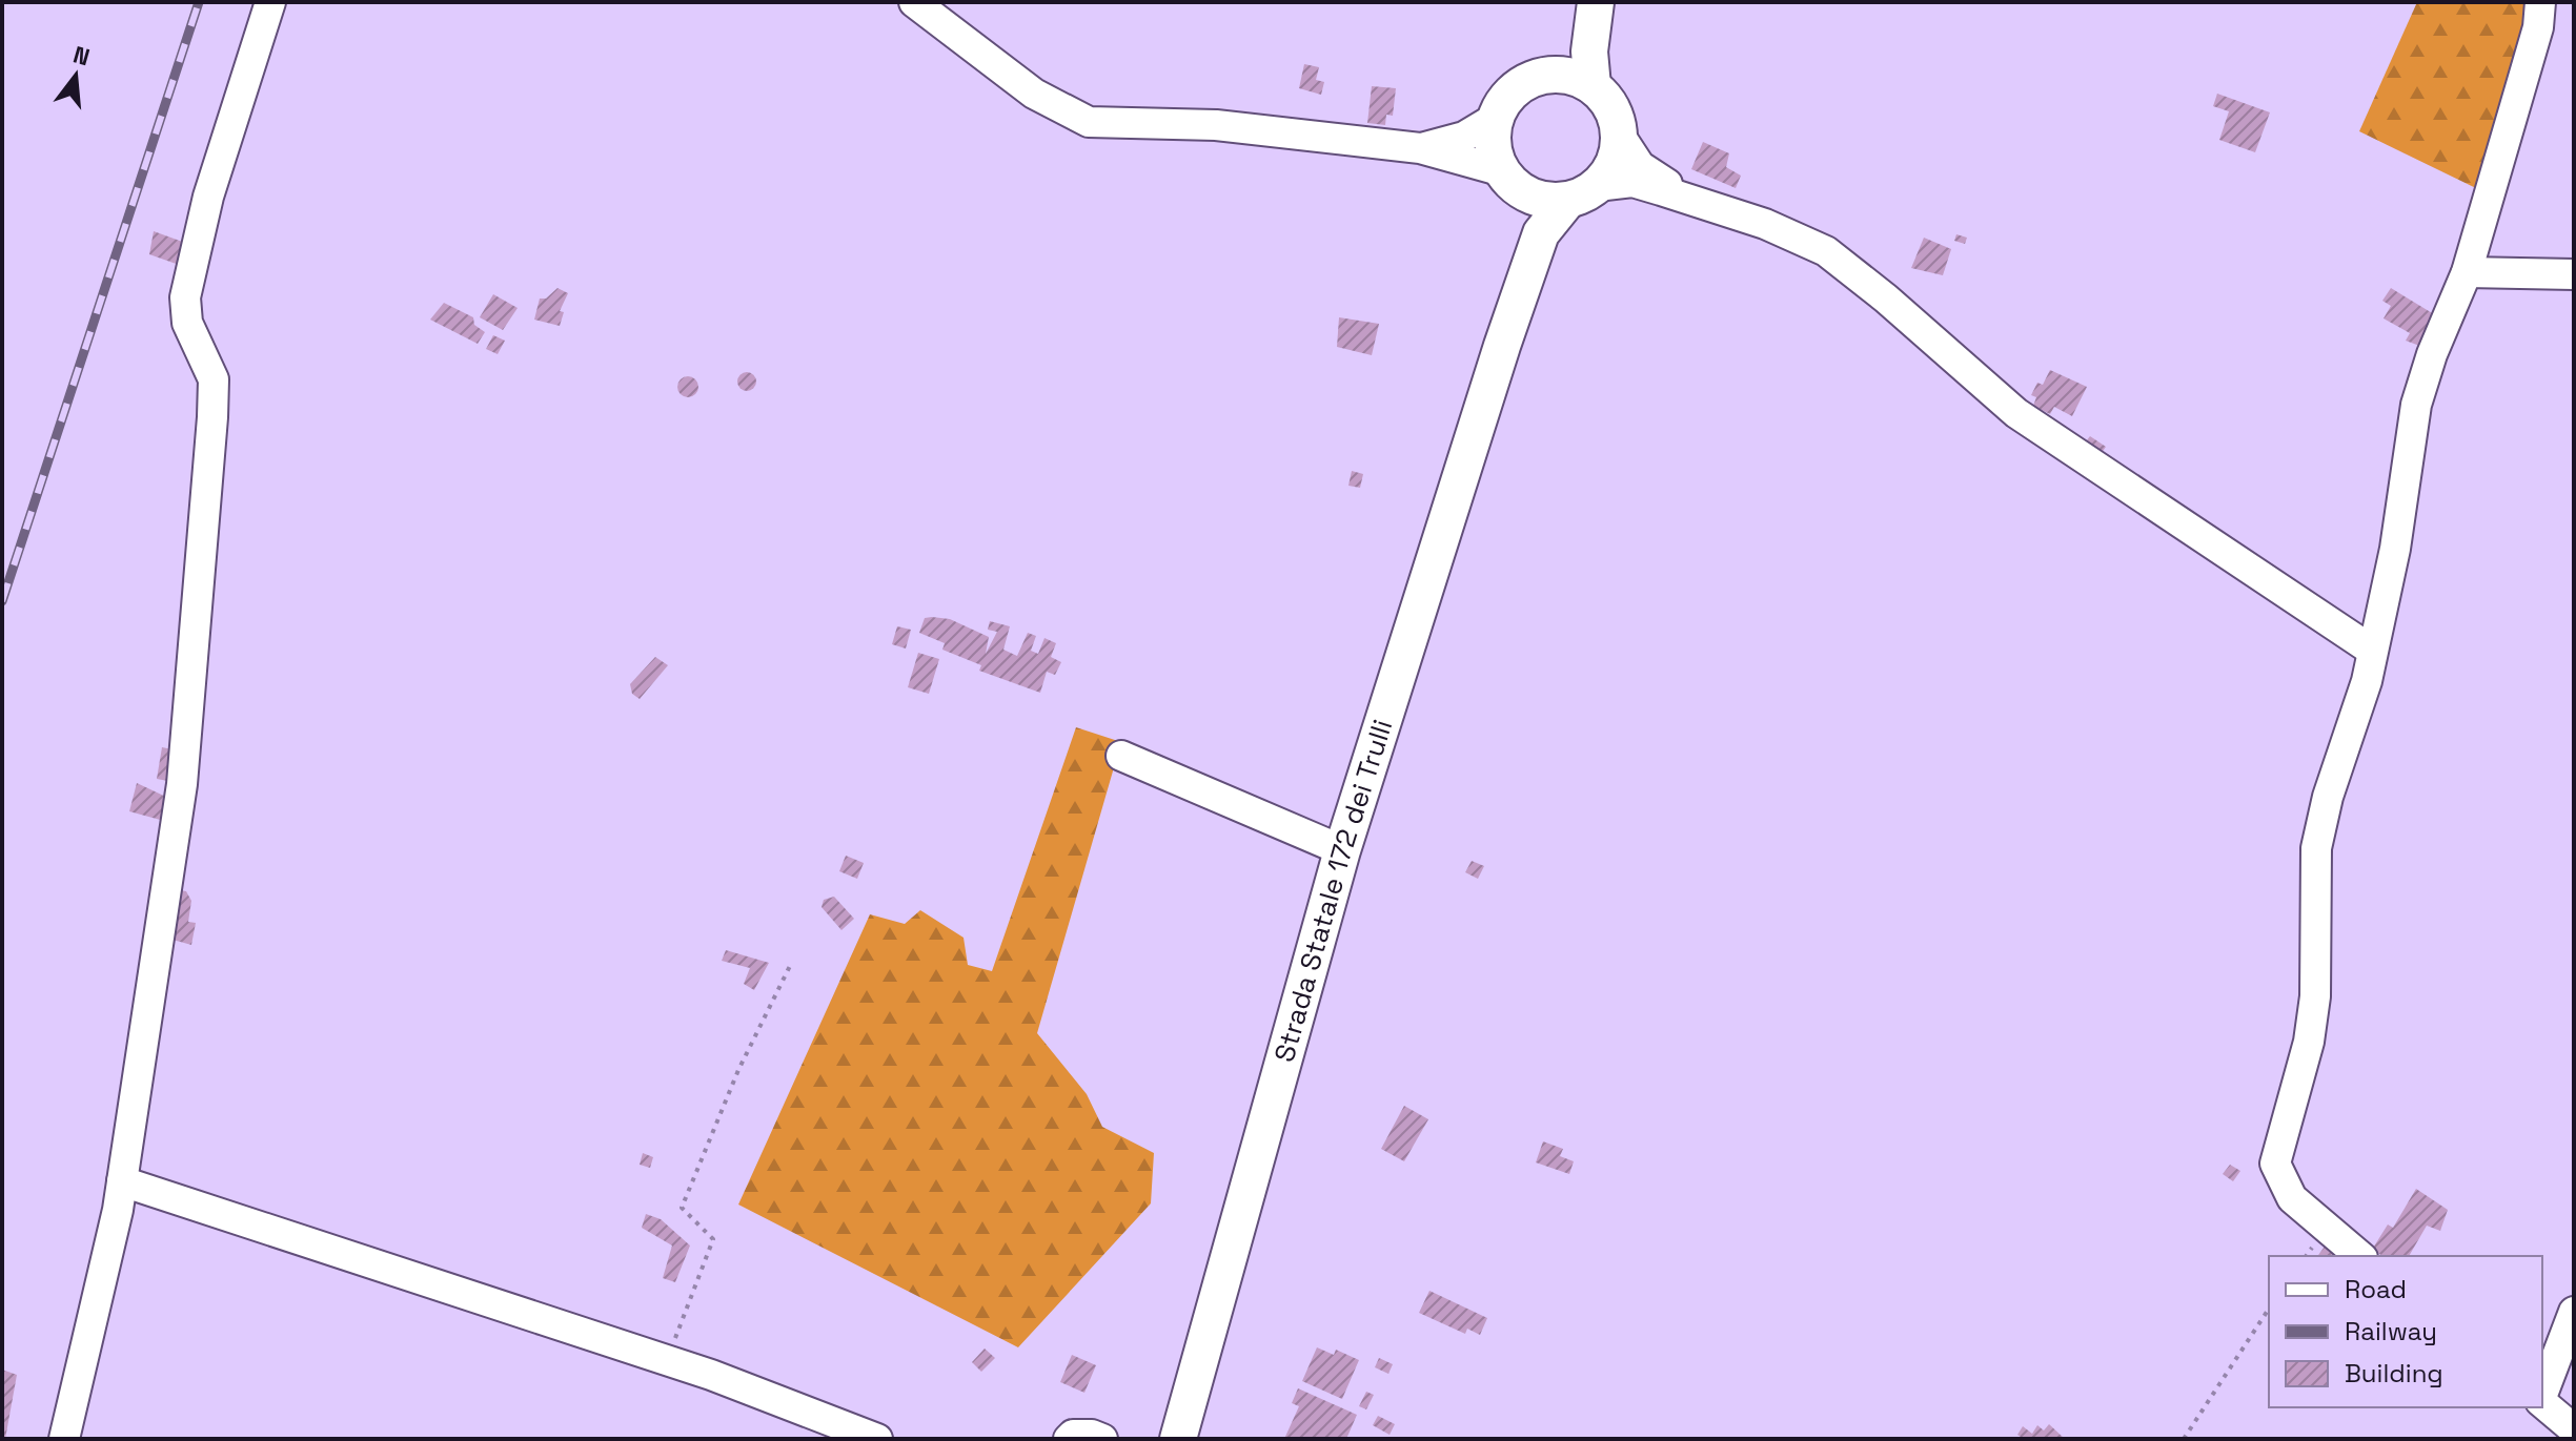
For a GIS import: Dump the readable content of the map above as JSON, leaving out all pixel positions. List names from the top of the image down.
{
  "streets": {
    "main road": ["Strada Statale 172 dei Trulli"]
  },
  "legend": ["Road", "Railway", "Building"],
  "north": "top"
}
